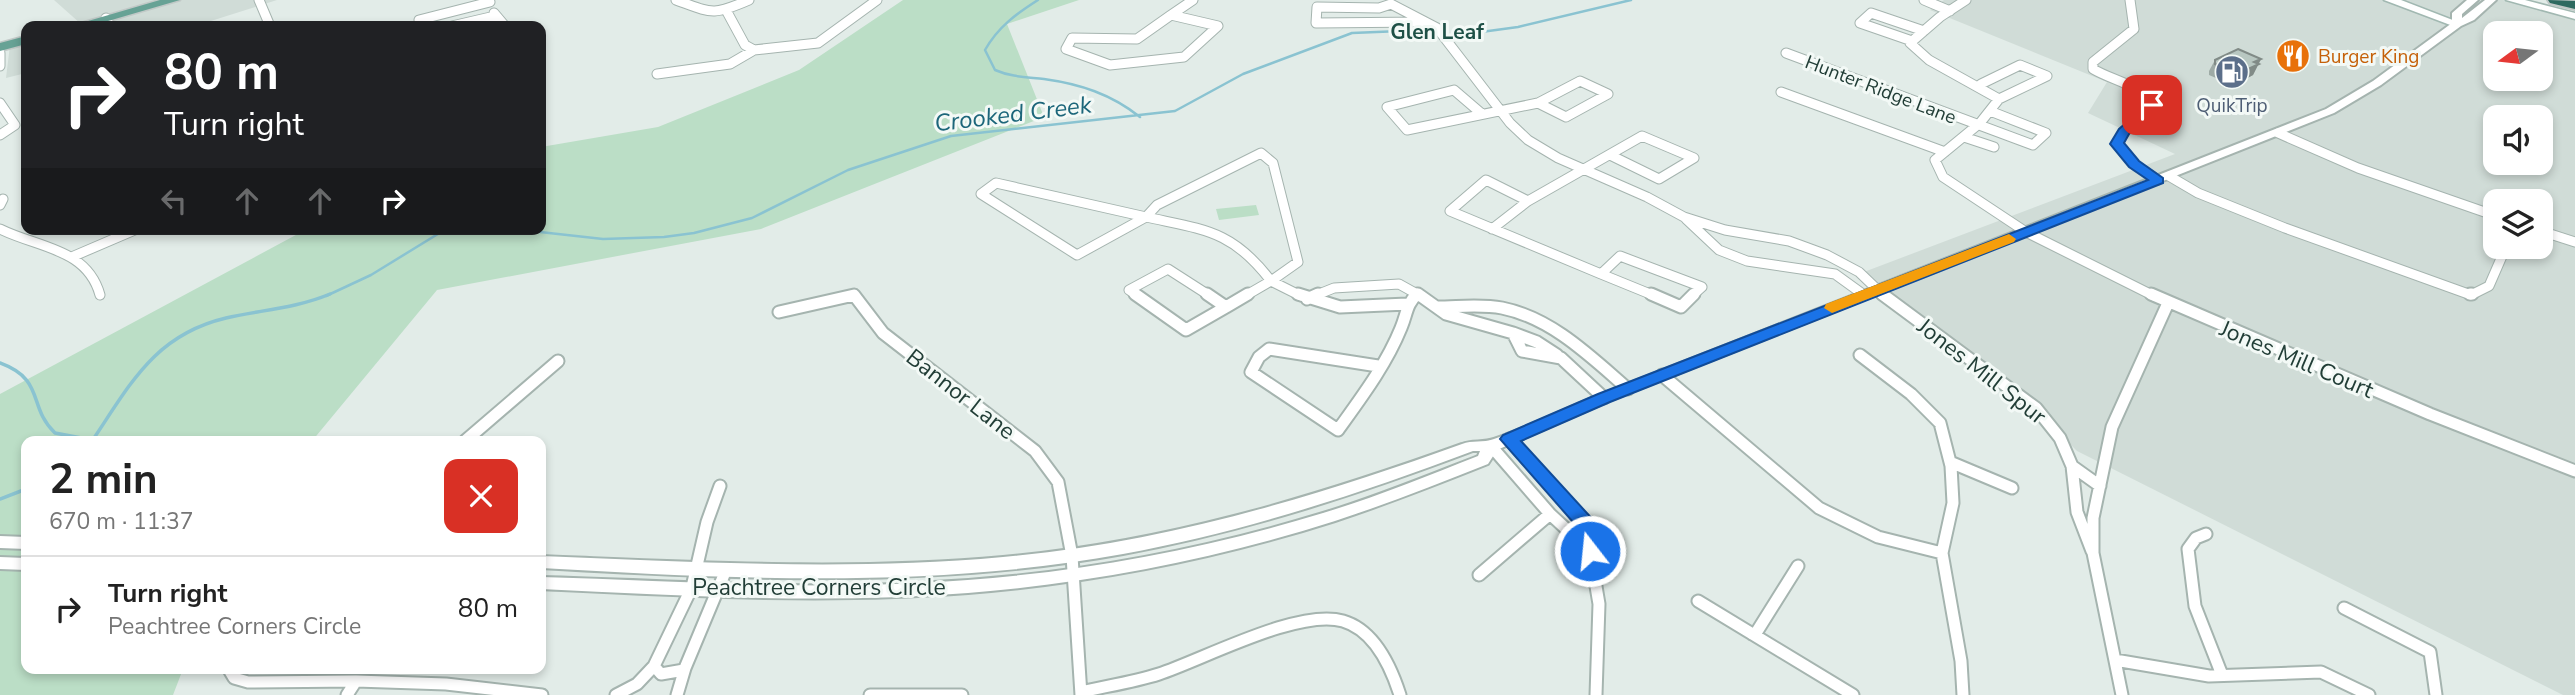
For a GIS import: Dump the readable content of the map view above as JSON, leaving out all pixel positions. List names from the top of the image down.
{
  "streets": {
    "street": [
      "Hunter Ridge Lane",
      "Jones Mill Court",
      "Jones Mill Spur",
      "Bannor Lane",
      "Peachtree Corners Circle"
    ]
  },
  "crossings": [
    ["Hunter Ridge Lane", "Jones Mill Court"],
    ["Hunter Ridge Lane", "Peachtree Corners Circle"],
    ["Jones Mill Court", "Peachtree Corners Circle"],
    ["Jones Mill Spur", "Peachtree Corners Circle"],
    ["Bannor Lane", "Peachtree Corners Circle"]
  ],
  "districts": ["Glen Leaf"],
  "water": ["Crooked Creek"],
  "places": {
    "restaurant": ["Burger King"],
    "fuel station": ["QuikTrip"]
  },
  "north": "left",
  "page": {
    "turn": ["80 m", "Turn right"],
    "heading": ["2 min", "670 m · 11:37"],
    "list": [
      {
        "name": "Turn right",
        "note": "Peachtree Corners Circle",
        "value": "80 m"
      }
    ]
  }
}
